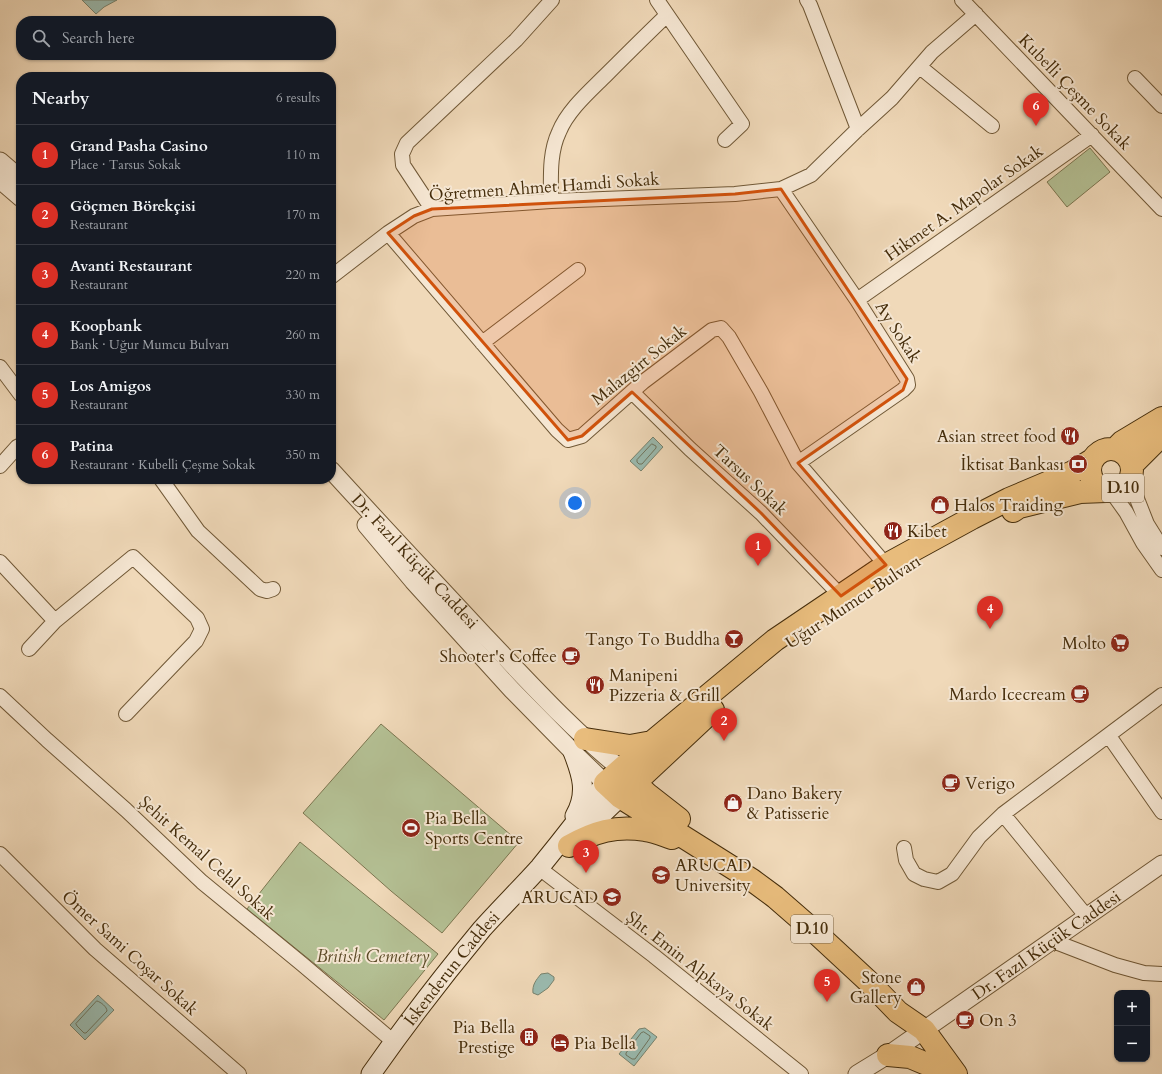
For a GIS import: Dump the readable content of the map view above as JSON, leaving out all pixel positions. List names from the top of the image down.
{
  "streets": {
    "main road": ["D.10", "Uğur Mumcu Bulvarı", "İskenderun Caddesi"],
    "street": [
      "Kubelli Çeşme Sokak",
      "Öğretmen Ahmet Hamdi Sokak",
      "Hikmet A. Mapolar Sokak",
      "Ay Sokak",
      "Malazgirt Sokak",
      "Tarsus Sokak",
      "Dr. Fazıl Küçük Caddesi",
      "Şehit Kemal Celal Sokak",
      "Ömer Sami Coşar Sokak",
      "Şht. Emin Alpkaya Sokak"
    ]
  },
  "crossings": [
    ["Kubelli Çeşme Sokak", "Öğretmen Ahmet Hamdi Sokak"],
    ["Kubelli Çeşme Sokak", "Hikmet A. Mapolar Sokak"],
    ["Öğretmen Ahmet Hamdi Sokak", "Ay Sokak"],
    ["Öğretmen Ahmet Hamdi Sokak", "Malazgirt Sokak"],
    ["Hikmet A. Mapolar Sokak", "Ay Sokak"],
    ["Ay Sokak", "Malazgirt Sokak"],
    ["Malazgirt Sokak", "Tarsus Sokak"],
    ["Malazgirt Sokak", "Uğur Mumcu Bulvarı"],
    ["Tarsus Sokak", "Uğur Mumcu Bulvarı"],
    ["D.10", "Dr. Fazıl Küçük Caddesi"],
    ["D.10", "Uğur Mumcu Bulvarı"],
    ["D.10", "İskenderun Caddesi"],
    ["Dr. Fazıl Küçük Caddesi", "İskenderun Caddesi"],
    ["Şehit Kemal Celal Sokak", "İskenderun Caddesi"],
    ["İskenderun Caddesi", "Şht. Emin Alpkaya Sokak"]
  ],
  "parks": ["British Cemetery"],
  "places": {
    "restaurant": ["Asian street food", "Kibet", "Manipeni Pizzeria & Grill"],
    "bank": ["İktisat Bankası"],
    "shop": ["Halos Traiding", "Dano Bakery & Patisserie", "Stone Gallery"],
    "bar": ["Tango To Buddha"],
    "supermarket": ["Molto"],
    "cafe": [
      "Shooter's Coffee",
      "Mardo Icecream",
      "Verigo",
      "On 3"
    ],
    "sports": ["Pia Bella Sports Centre"],
    "school or university": ["ARUCAD University", "ARUCAD"],
    "building": ["Pia Bella Prestige"],
    "hotel": ["Pia Bella"]
  },
  "page": {
    "search": "Search here",
    "heading": ["Nearby", "6 results"],
    "pins": [
      "6",
      "1",
      "4",
      "2",
      "3",
      "5"
    ],
    "list": [
      {
        "mark": "1",
        "name": "Grand Pasha Casino",
        "note": "Place · Tarsus Sokak",
        "value": "110 m"
      },
      {
        "mark": "2",
        "name": "Göçmen Börekçisi",
        "note": "Restaurant",
        "value": "170 m"
      },
      {
        "mark": "3",
        "name": "Avanti Restaurant",
        "note": "Restaurant",
        "value": "220 m"
      },
      {
        "mark": "4",
        "name": "Koopbank",
        "note": "Bank · Uğur Mumcu Bulvarı",
        "value": "260 m"
      },
      {
        "mark": "5",
        "name": "Los Amigos",
        "note": "Restaurant",
        "value": "330 m"
      },
      {
        "mark": "6",
        "name": "Patina",
        "note": "Restaurant · Kubelli Çeşme Sokak",
        "value": "350 m"
      }
    ],
    "map_buttons": ["+", "−"]
  }
}
